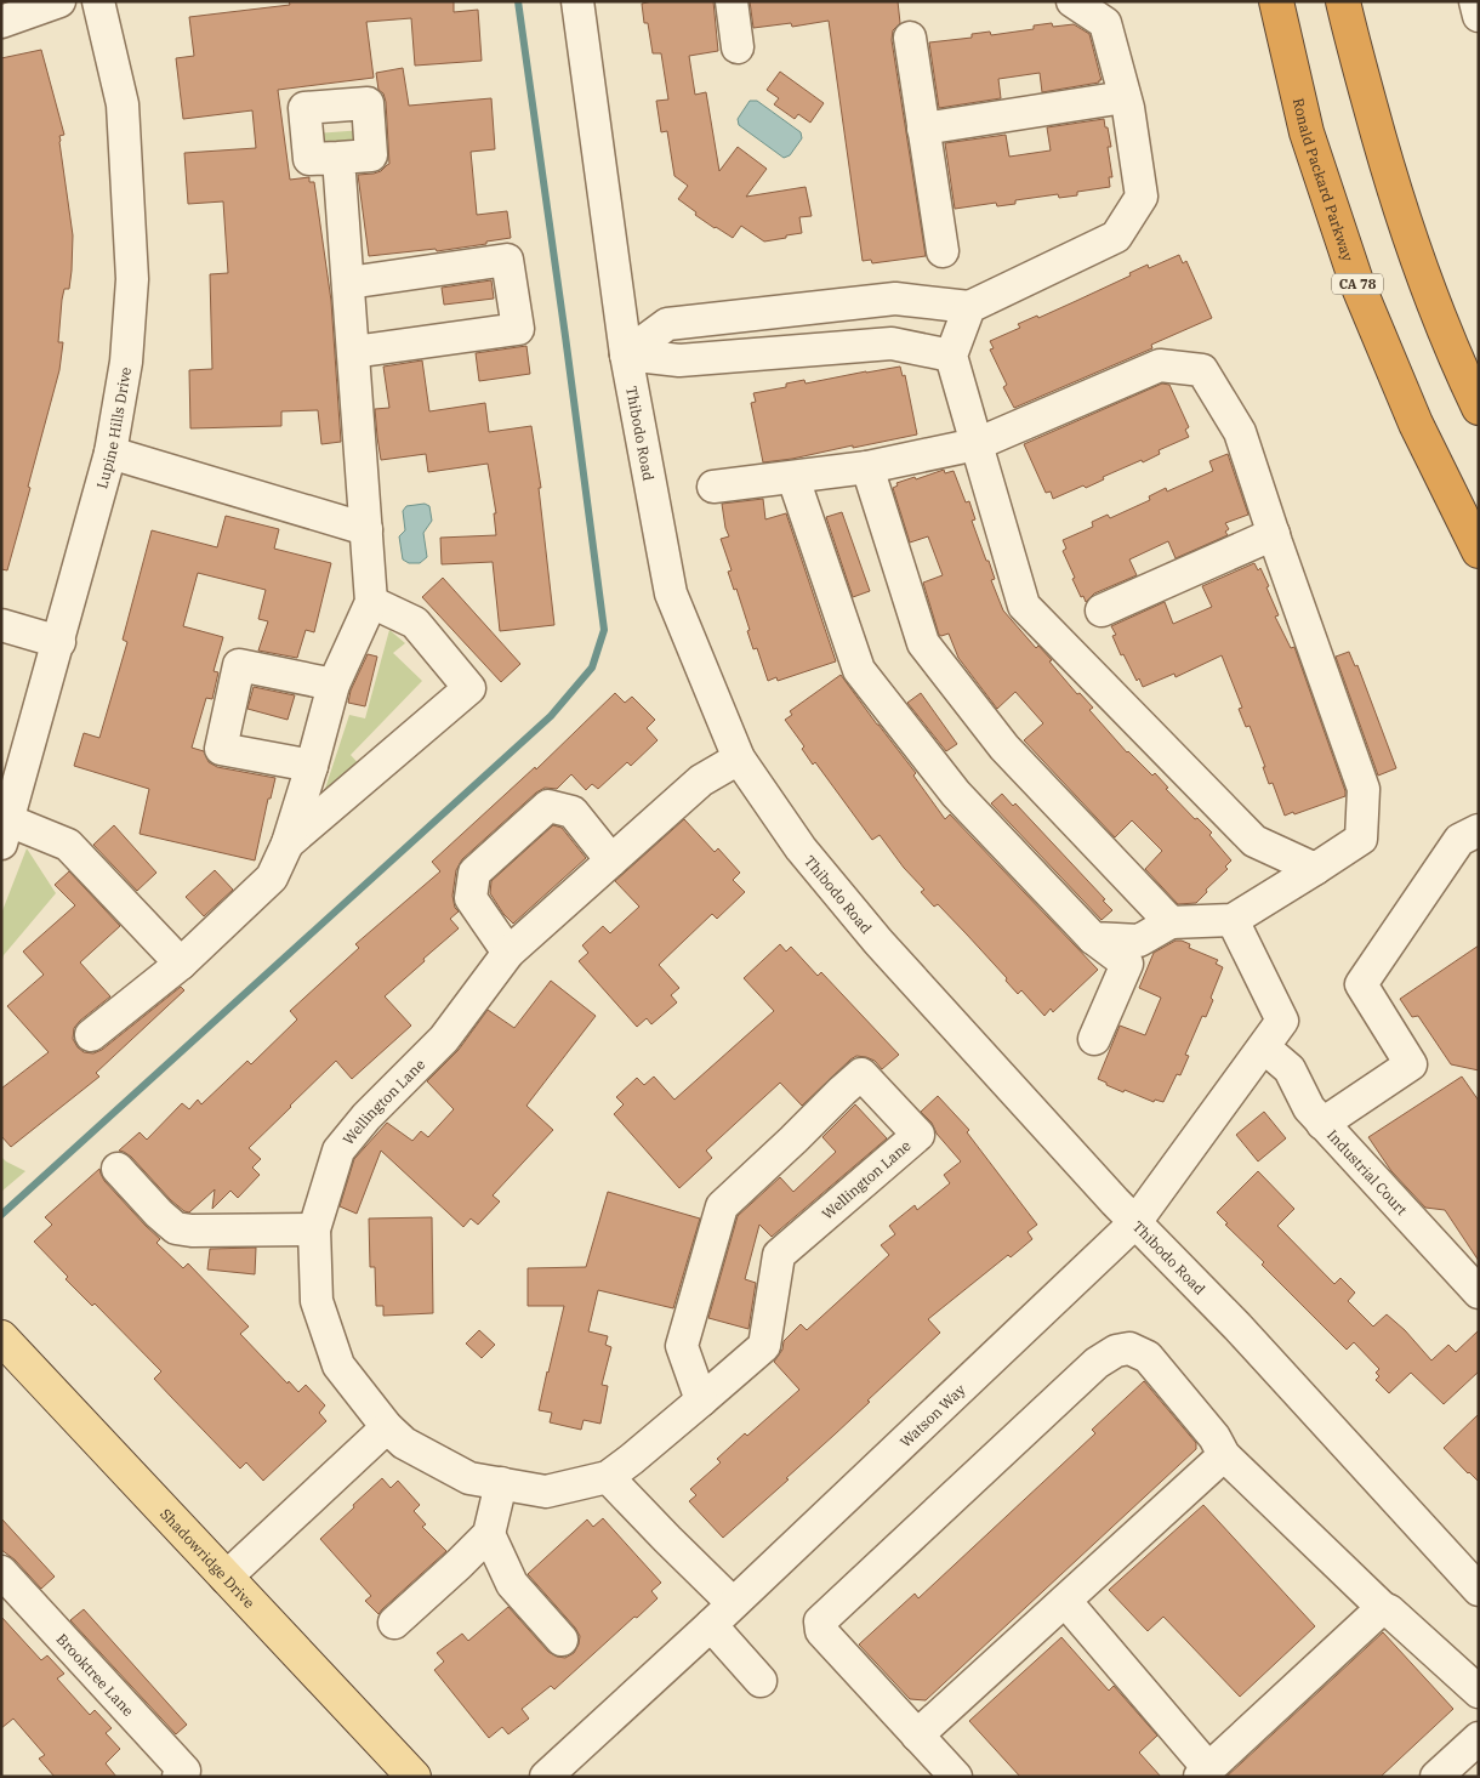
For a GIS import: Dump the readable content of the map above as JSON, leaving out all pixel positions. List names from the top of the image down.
{
  "streets": {
    "highway": ["Ronald Packard Parkway", "CA 78"],
    "main road": ["Shadowridge Drive"],
    "street": [
      "Lupine Hills Drive",
      "Thibodo Road",
      "Wellington Lane",
      "Industrial Court",
      "Watson Way",
      "Brooktree Lane"
    ]
  },
  "crossings": [
    ["Thibodo Road", "Wellington Lane"],
    ["Thibodo Road", "Watson Way"],
    ["Industrial Court", "Watson Way"]
  ]
}
